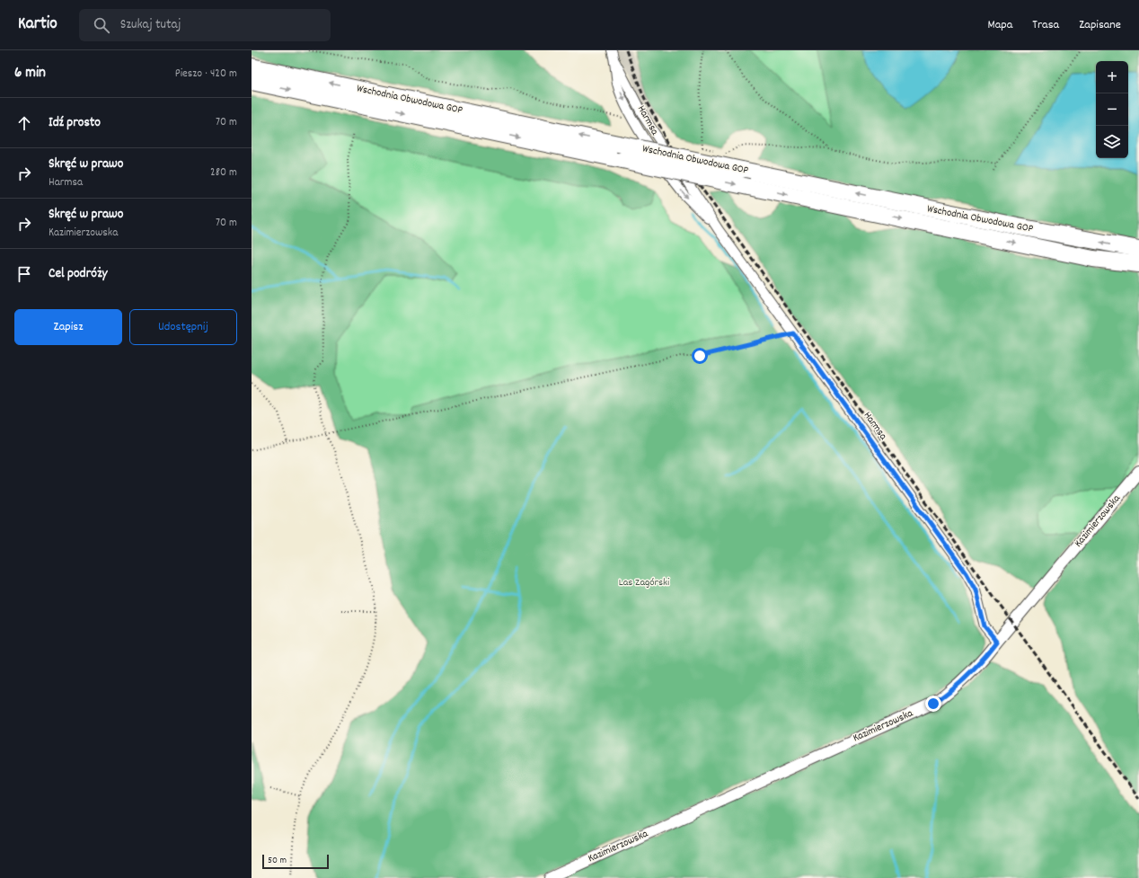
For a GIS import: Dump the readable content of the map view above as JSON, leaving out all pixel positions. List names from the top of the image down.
{
  "streets": {
    "highway": ["Wschodnia Obwodowa GOP"],
    "street": ["Harmsa", "Kazimierzowska"]
  },
  "crossings": [
    ["Harmsa", "Kazimierzowska"]
  ],
  "parks": ["Las Zagórski"],
  "scale_bar": "50 m",
  "page": {
    "header": "Kartio",
    "search": "Szukaj tutaj",
    "nav": ["Mapa", "Trasa", "Zapisane"],
    "heading": ["6 min", "Pieszo · 420 m"],
    "map_buttons": ["+", "−"],
    "list": [
      ["Idź prosto", "70 m"],
      ["Skręć w prawo", "Harmsa", "280 m"],
      ["Skręć w prawo", "Kazimierzowska", "70 m"],
      "Cel podróży"
    ],
    "buttons": ["Zapisz", "Udostępnij"],
    "scale": "50 m"
  }
}
